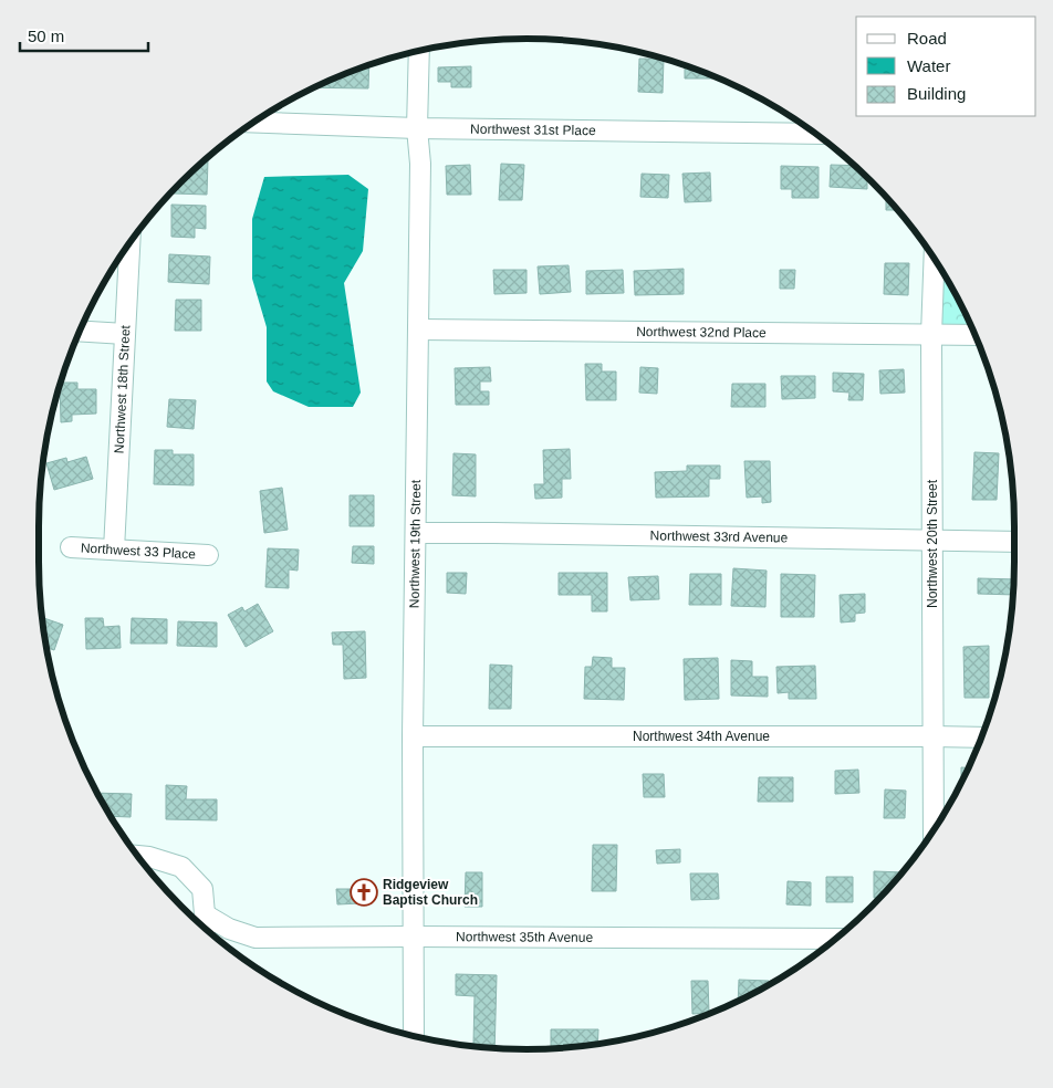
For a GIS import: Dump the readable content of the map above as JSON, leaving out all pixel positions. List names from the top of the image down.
{
  "streets": {
    "street": [
      "Northwest 31st Place",
      "Northwest 32nd Place",
      "Northwest 18th Street",
      "Northwest 33rd Avenue",
      "Northwest 19th Street",
      "Northwest 20th Street",
      "Northwest 33 Place",
      "Northwest 34th Avenue",
      "Northwest 35th Avenue"
    ]
  },
  "crossings": [
    ["Northwest 31st Place", "Northwest 19th Street"],
    ["Northwest 32nd Place", "Northwest 19th Street"],
    ["Northwest 32nd Place", "Northwest 20th Street"],
    ["Northwest 18th Street", "Northwest 33 Place"],
    ["Northwest 33rd Avenue", "Northwest 19th Street"],
    ["Northwest 33rd Avenue", "Northwest 20th Street"],
    ["Northwest 19th Street", "Northwest 34th Avenue"],
    ["Northwest 19th Street", "Northwest 35th Avenue"],
    ["Northwest 20th Street", "Northwest 34th Avenue"]
  ],
  "places": {
    "church": ["Ridgeview Baptist Church"]
  },
  "legend": ["Road", "Water", "Building"],
  "scale_bar": "50 m"
}
